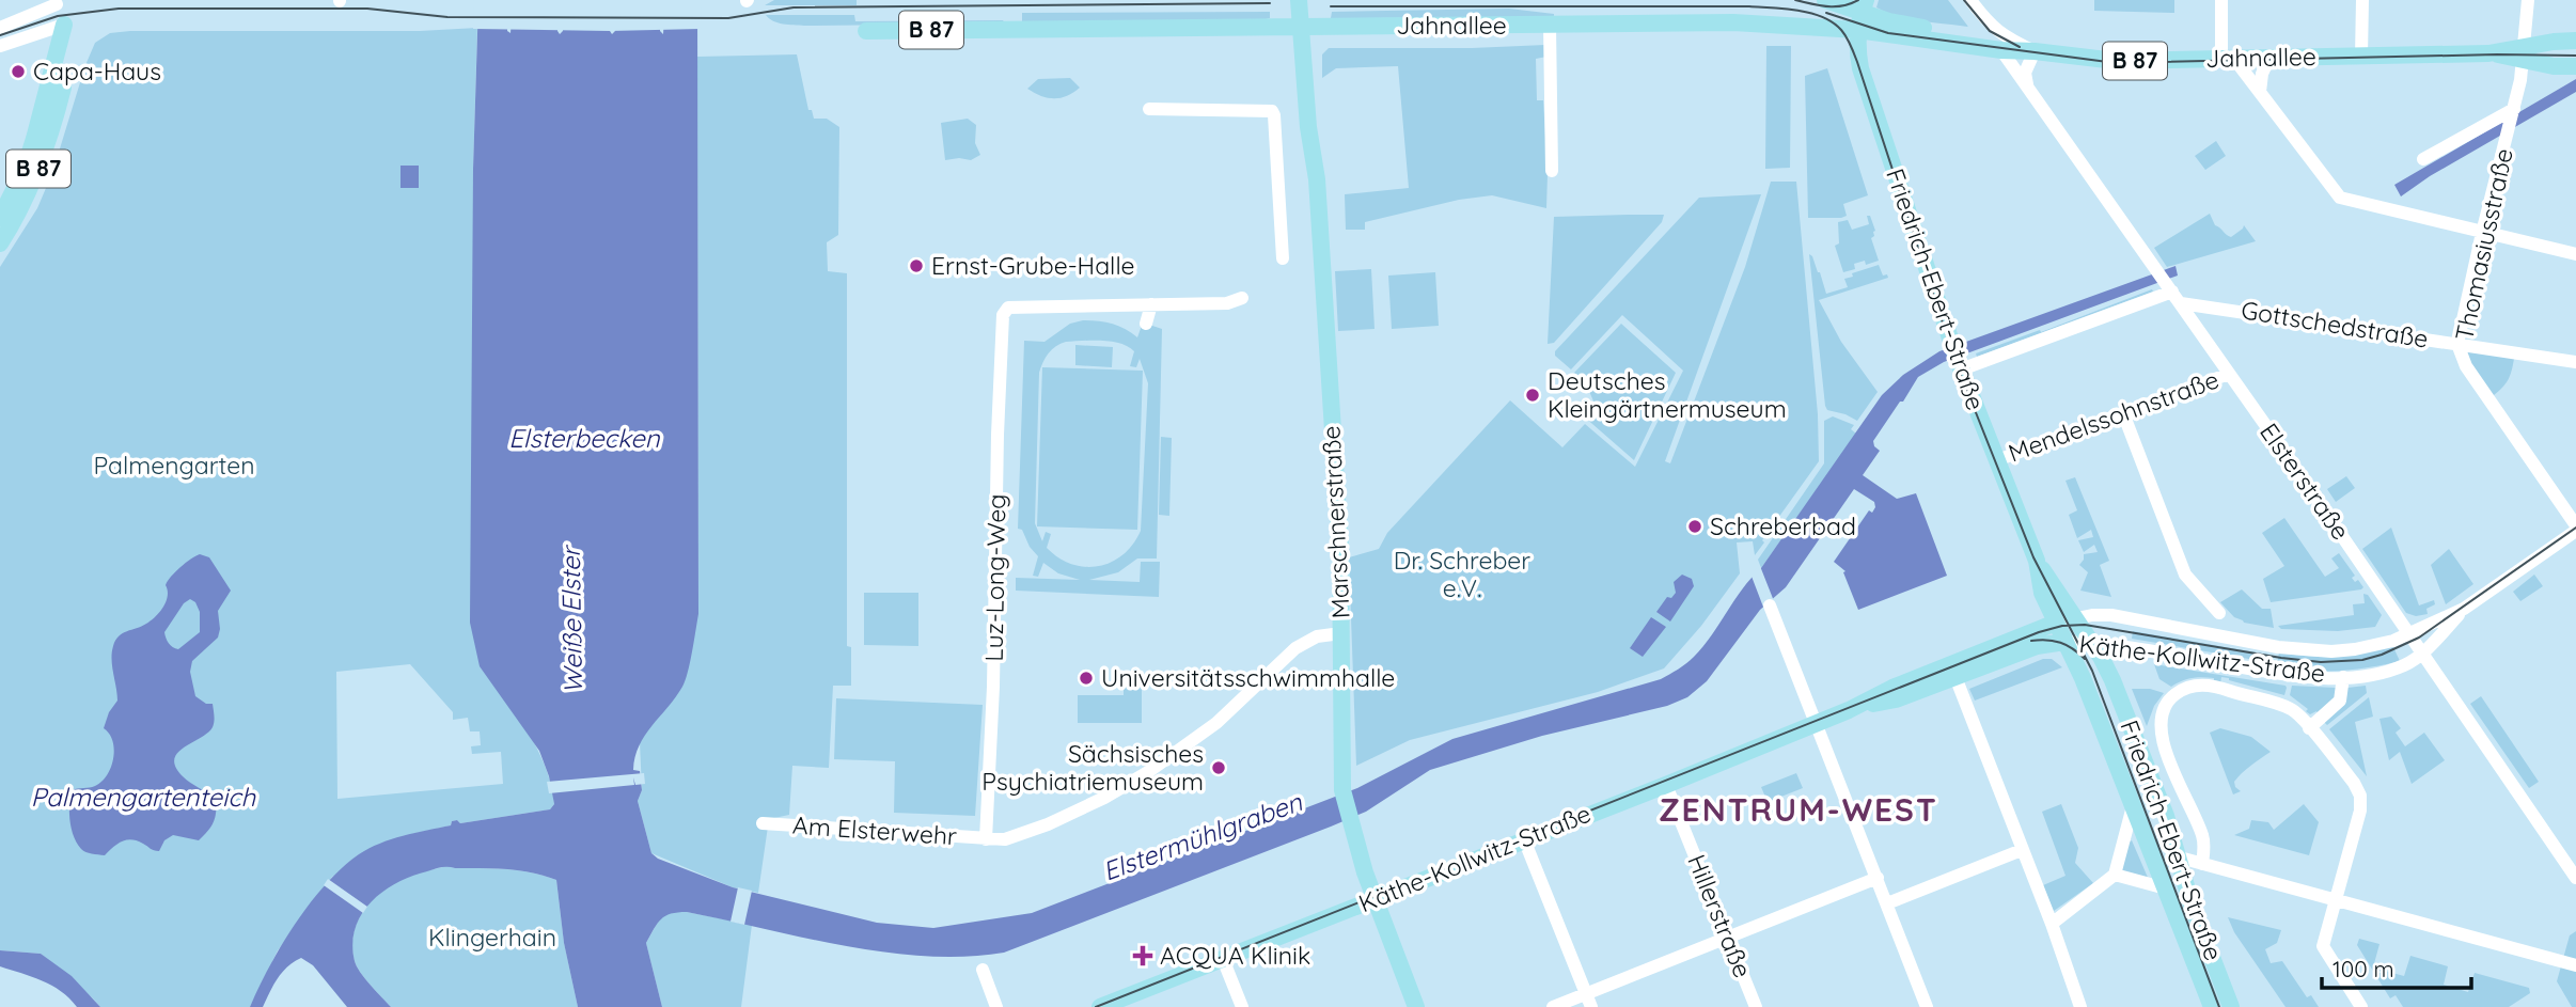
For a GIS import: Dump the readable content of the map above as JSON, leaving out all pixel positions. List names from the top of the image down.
{
  "streets": {
    "main road": [
      "Jahnallee",
      "B 87",
      "Friedrich-Ebert-Straße",
      "Marschnerstraße",
      "Käthe-Kollwitz-Straße"
    ],
    "street": [
      "Thomasiusstraße",
      "Gottschedstraße",
      "Mendelssohnstraße",
      "Elsterstraße",
      "Luz-Long-Weg",
      "Am Elsterwehr",
      "Hillerstraße"
    ]
  },
  "crossings": [
    ["Jahnallee", "B 87"],
    ["Jahnallee", "Thomasiusstraße"],
    ["Jahnallee", "Friedrich-Ebert-Straße"],
    ["Jahnallee", "Elsterstraße"],
    ["Jahnallee", "Marschnerstraße"],
    ["B 87", "Thomasiusstraße"],
    ["Thomasiusstraße", "Gottschedstraße"],
    ["Thomasiusstraße", "Käthe-Kollwitz-Straße"],
    ["Friedrich-Ebert-Straße", "Mendelssohnstraße"],
    ["Friedrich-Ebert-Straße", "Käthe-Kollwitz-Straße"],
    ["Gottschedstraße", "Elsterstraße"],
    ["Mendelssohnstraße", "Elsterstraße"],
    ["Elsterstraße", "Käthe-Kollwitz-Straße"],
    ["Marschnerstraße", "Käthe-Kollwitz-Straße"],
    ["Marschnerstraße", "Am Elsterwehr"],
    ["Luz-Long-Weg", "Am Elsterwehr"],
    ["Käthe-Kollwitz-Straße", "Hillerstraße"]
  ],
  "districts": ["ZENTRUM-WEST"],
  "water": [
    "Elsterbecken",
    "Weiße Elster",
    "Palmengartenteich",
    "Elstermühlgraben"
  ],
  "parks": ["Palmengarten", "Dr. Schreber e.V.", "Klingerhain"],
  "places": {
    "other": [
      "Capa-Haus",
      "Ernst-Grube-Halle",
      "Deutsches Kleingärtnermuseum",
      "Schreberbad",
      "Universitätsschwimmhalle",
      "Sächsisches Psychiatriemuseum"
    ],
    "health": ["ACQUA Klinik"]
  },
  "scale_bar": "100 m"
}
